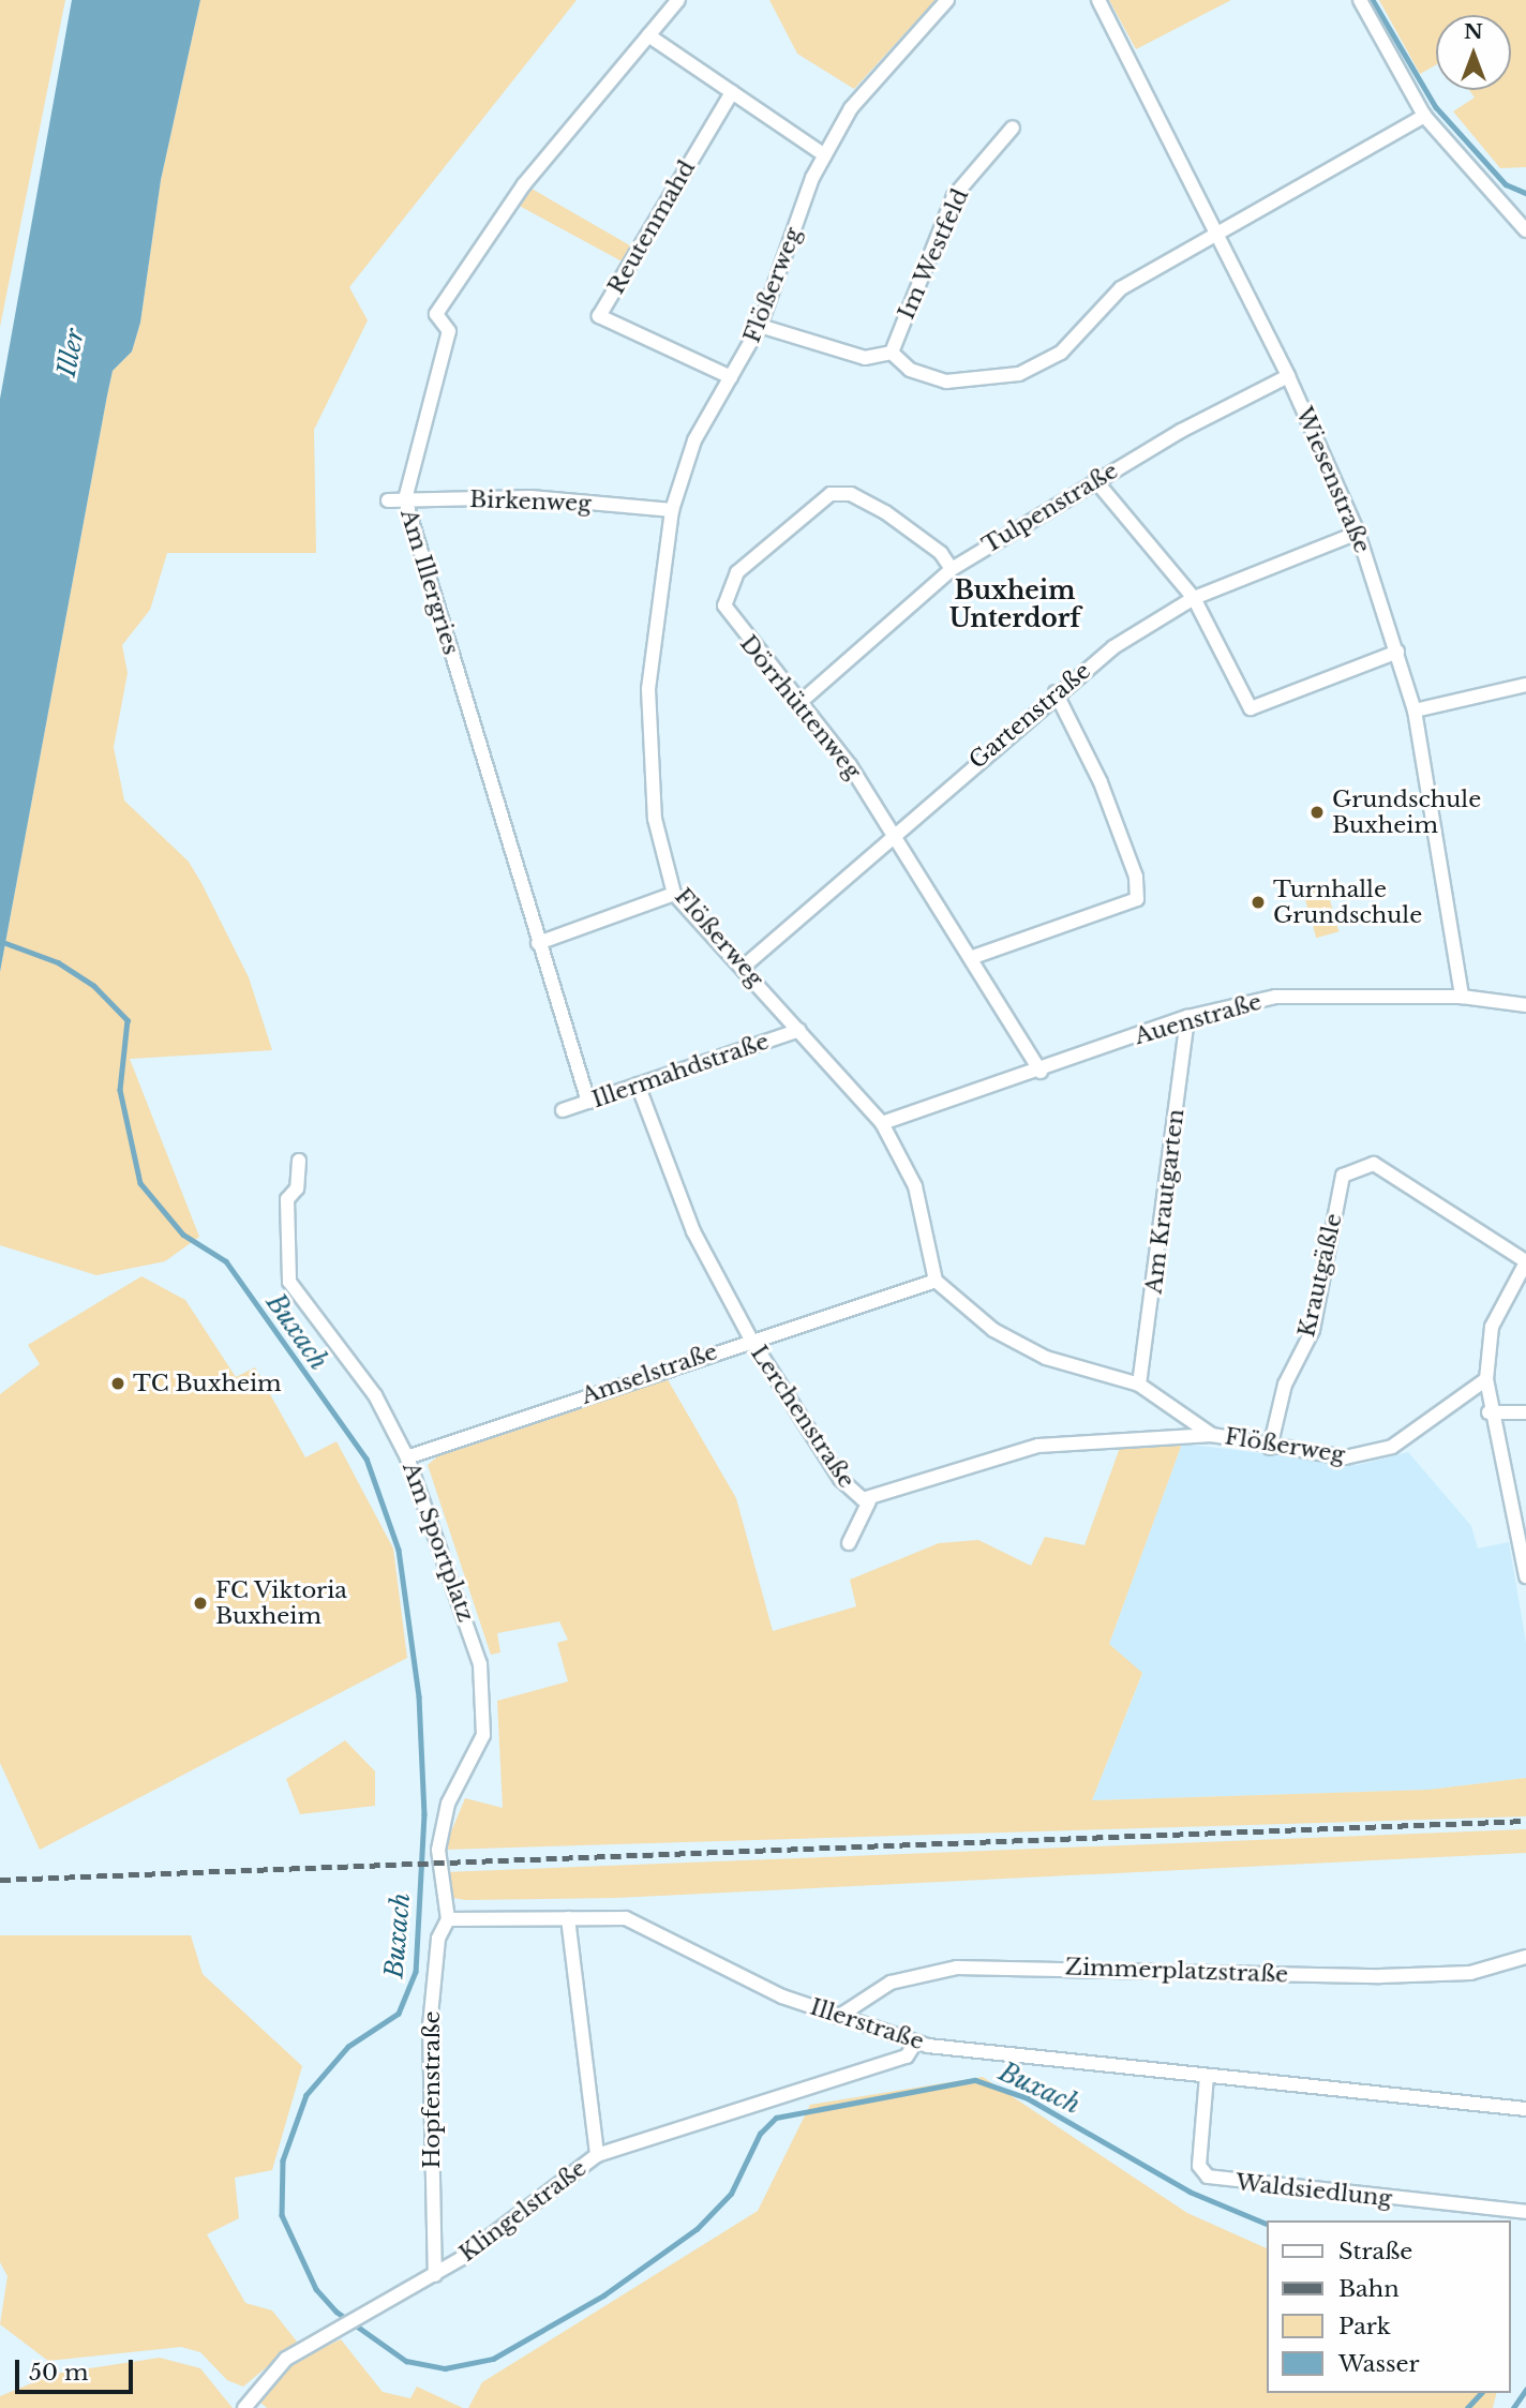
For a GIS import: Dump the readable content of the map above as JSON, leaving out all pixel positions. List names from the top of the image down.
{
  "streets": {
    "street": [
      "Reutenmahd",
      "Im Westfeld",
      "Flößerweg",
      "Wiesenstraße",
      "Birkenweg",
      "Tulpenstraße",
      "Am Illergries",
      "Dörrhüttenweg",
      "Gartenstraße",
      "Auenstraße",
      "Illermahdstraße",
      "Am Krautgarten",
      "Krautgäßle",
      "Amselstraße",
      "Lerchenstraße",
      "Am Sportplatz",
      "Zimmerplatzstraße",
      "Illerstraße",
      "Hopfenstraße",
      "Waldsiedlung",
      "Klingelstraße"
    ]
  },
  "crossings": [
    ["Reutenmahd", "Flößerweg"],
    ["Flößerweg", "Birkenweg"],
    ["Flößerweg", "Gartenstraße"],
    ["Flößerweg", "Auenstraße"],
    ["Flößerweg", "Illermahdstraße"],
    ["Flößerweg", "Am Krautgarten"],
    ["Flößerweg", "Krautgäßle"],
    ["Flößerweg", "Amselstraße"],
    ["Flößerweg", "Lerchenstraße"],
    ["Wiesenstraße", "Tulpenstraße"],
    ["Wiesenstraße", "Gartenstraße"],
    ["Wiesenstraße", "Auenstraße"],
    ["Birkenweg", "Am Illergries"],
    ["Tulpenstraße", "Dörrhüttenweg"],
    ["Am Illergries", "Illermahdstraße"],
    ["Dörrhüttenweg", "Gartenstraße"],
    ["Dörrhüttenweg", "Auenstraße"],
    ["Auenstraße", "Am Krautgarten"],
    ["Illermahdstraße", "Lerchenstraße"],
    ["Amselstraße", "Lerchenstraße"],
    ["Amselstraße", "Am Sportplatz"],
    ["Am Sportplatz", "Illerstraße"],
    ["Am Sportplatz", "Hopfenstraße"],
    ["Zimmerplatzstraße", "Illerstraße"],
    ["Illerstraße", "Hopfenstraße"],
    ["Illerstraße", "Waldsiedlung"],
    ["Illerstraße", "Klingelstraße"],
    ["Hopfenstraße", "Klingelstraße"]
  ],
  "districts": ["Buxheim Unterdorf"],
  "water": ["Iller", "Buxach"],
  "places": [
    "Grundschule Buxheim",
    "Turnhalle Grundschule",
    "TC Buxheim",
    "FC Viktoria Buxheim"
  ],
  "legend": [
    "Straße",
    "Bahn",
    "Park",
    "Wasser"
  ],
  "scale_bar": "50 m",
  "north": "top"
}
